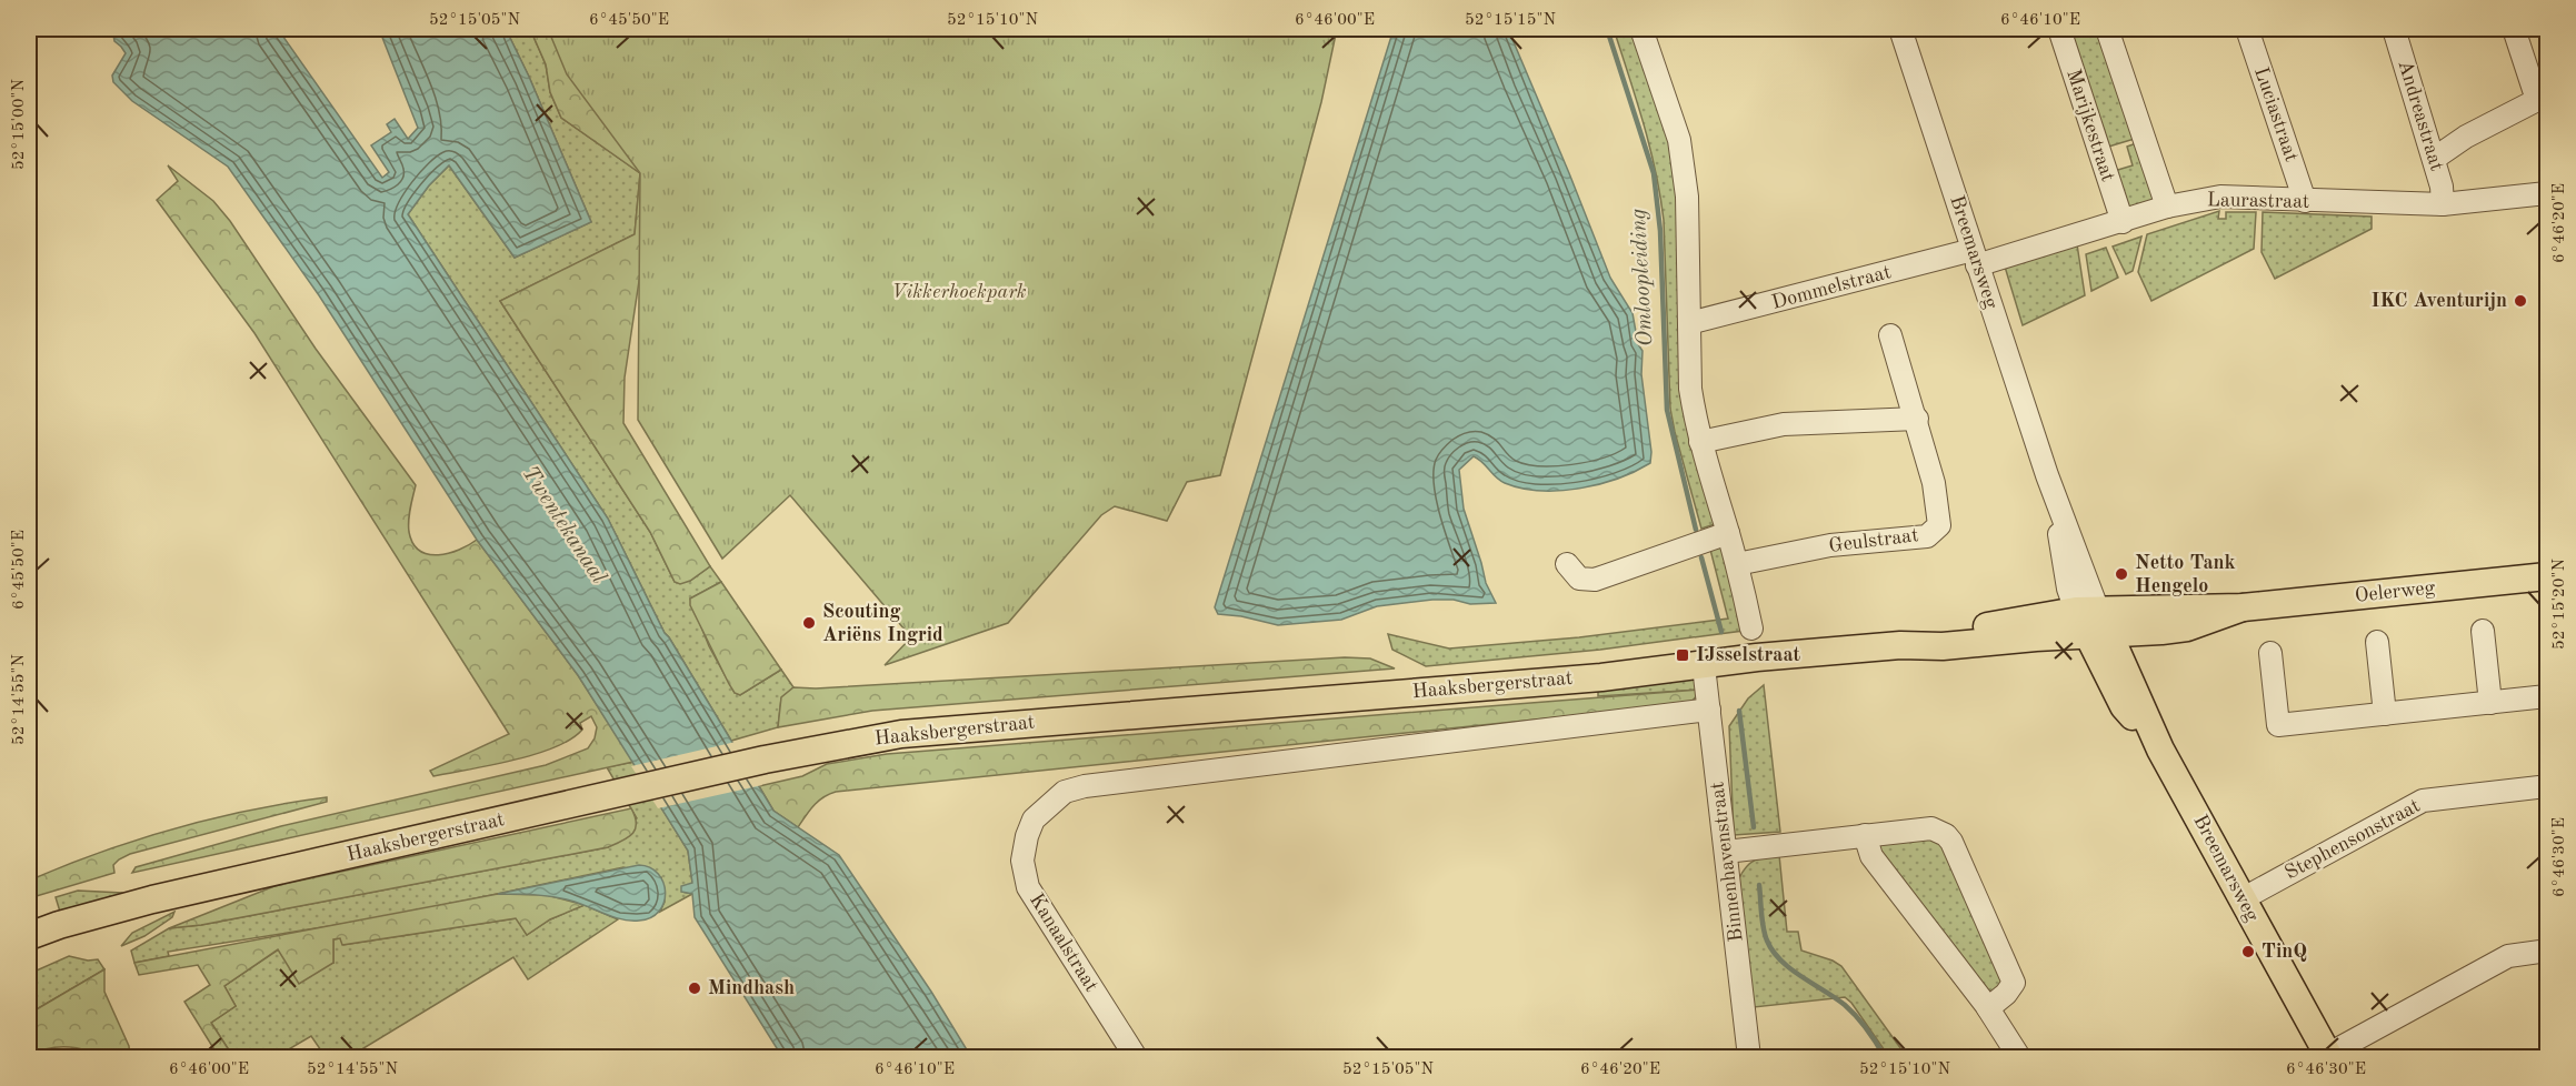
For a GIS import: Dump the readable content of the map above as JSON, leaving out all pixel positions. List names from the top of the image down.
{
  "streets": {
    "main road": ["Breemarsweg", "Oelerweg", "Haaksbergerstraat"],
    "street": [
      "Luciastraat",
      "Andreastraat",
      "Marijkestraat",
      "Laurastraat",
      "Dommelstraat",
      "Geulstraat",
      "Stephensonstraat",
      "Binnenhavenstraat",
      "Kanaalstraat"
    ]
  },
  "crossings": [
    ["Luciastraat", "Laurastraat"],
    ["Andreastraat", "Laurastraat"],
    ["Marijkestraat", "Laurastraat"],
    ["Laurastraat", "Breemarsweg"],
    ["Laurastraat", "Dommelstraat"],
    ["Breemarsweg", "Dommelstraat"],
    ["Breemarsweg", "Oelerweg"],
    ["Breemarsweg", "Haaksbergerstraat"],
    ["Breemarsweg", "Stephensonstraat"],
    ["Oelerweg", "Haaksbergerstraat"],
    ["Haaksbergerstraat", "Binnenhavenstraat"],
    ["Binnenhavenstraat", "Kanaalstraat"]
  ],
  "water": ["Omloopleiding", "Twentekanaal"],
  "parks": ["Vikkerhoekpark"],
  "places": {
    "other": [
      "IKC Aventurijn",
      "Netto Tank Hengelo",
      "Scouting Ariëns Ingrid",
      "TinQ",
      "Mindhash"
    ],
    "transit": ["IJsselstraat"]
  },
  "coordinates": [
    "52°15'05\"N",
    "6°45'50\"E",
    "52°15'10\"N",
    "6°46'00\"E",
    "52°15'15\"N",
    "6°46'10\"E",
    "52°15'00\"N",
    "6°46'20\"E",
    "52°15'20\"N",
    "52°14'55\"N",
    "6°46'30\"E"
  ]
}
